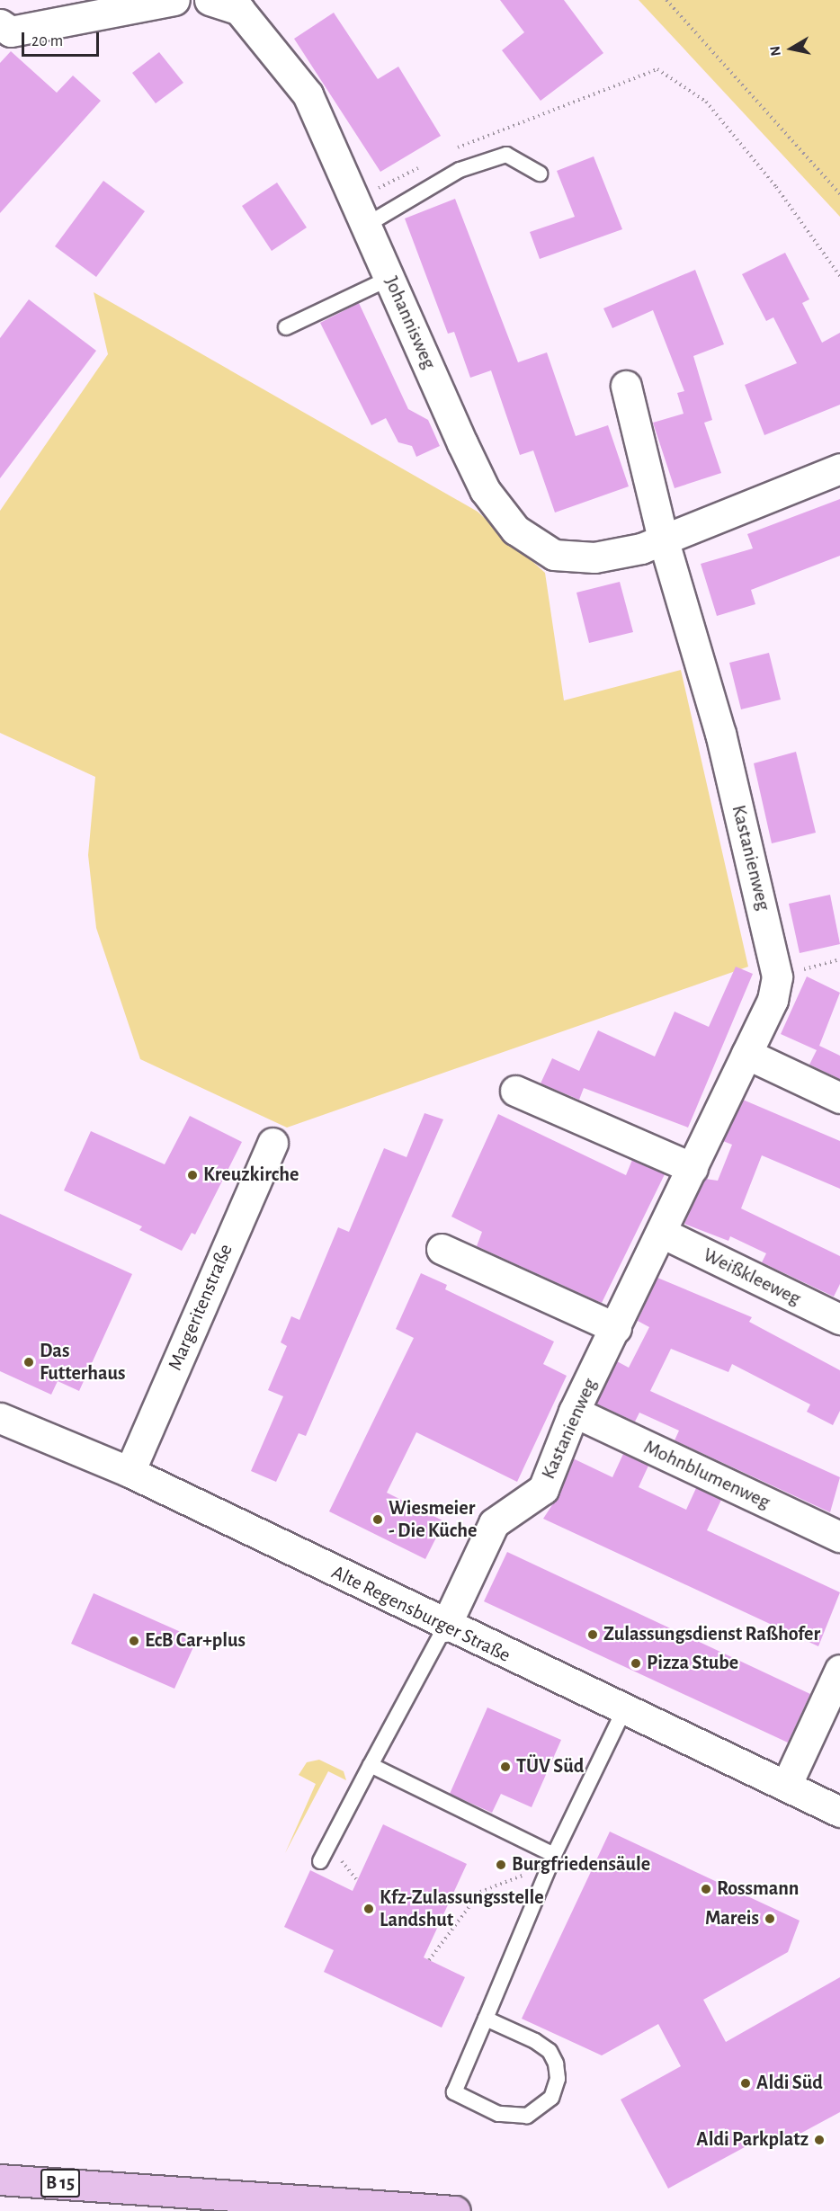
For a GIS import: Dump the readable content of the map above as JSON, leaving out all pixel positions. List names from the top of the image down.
{
  "streets": {
    "highway": ["B 15"],
    "street": [
      "Johannisweg",
      "Kastanienweg",
      "Weißkleeweg",
      "Margeritenstraße",
      "Mohnblumenweg",
      "Alte Regensburger Straße"
    ]
  },
  "crossings": [
    ["Johannisweg", "Kastanienweg"],
    ["Kastanienweg", "Weißkleeweg"],
    ["Kastanienweg", "Mohnblumenweg"],
    ["Kastanienweg", "Alte Regensburger Straße"],
    ["Margeritenstraße", "Alte Regensburger Straße"]
  ],
  "places": [
    "Kreuzkirche",
    "Das Futterhaus",
    "Wiesmeier - Die Küche",
    "Zulassungsdienst Raßhofer",
    "EcB Car+plus",
    "Pizza Stube",
    "TÜV Süd",
    "Burgfriedensäule",
    "Rossmann",
    "Kfz-Zulassungsstelle Landshut",
    "Mareis",
    "Aldi Süd",
    "Aldi Parkplatz"
  ],
  "scale_bar": "20 m",
  "north": "left"
}
